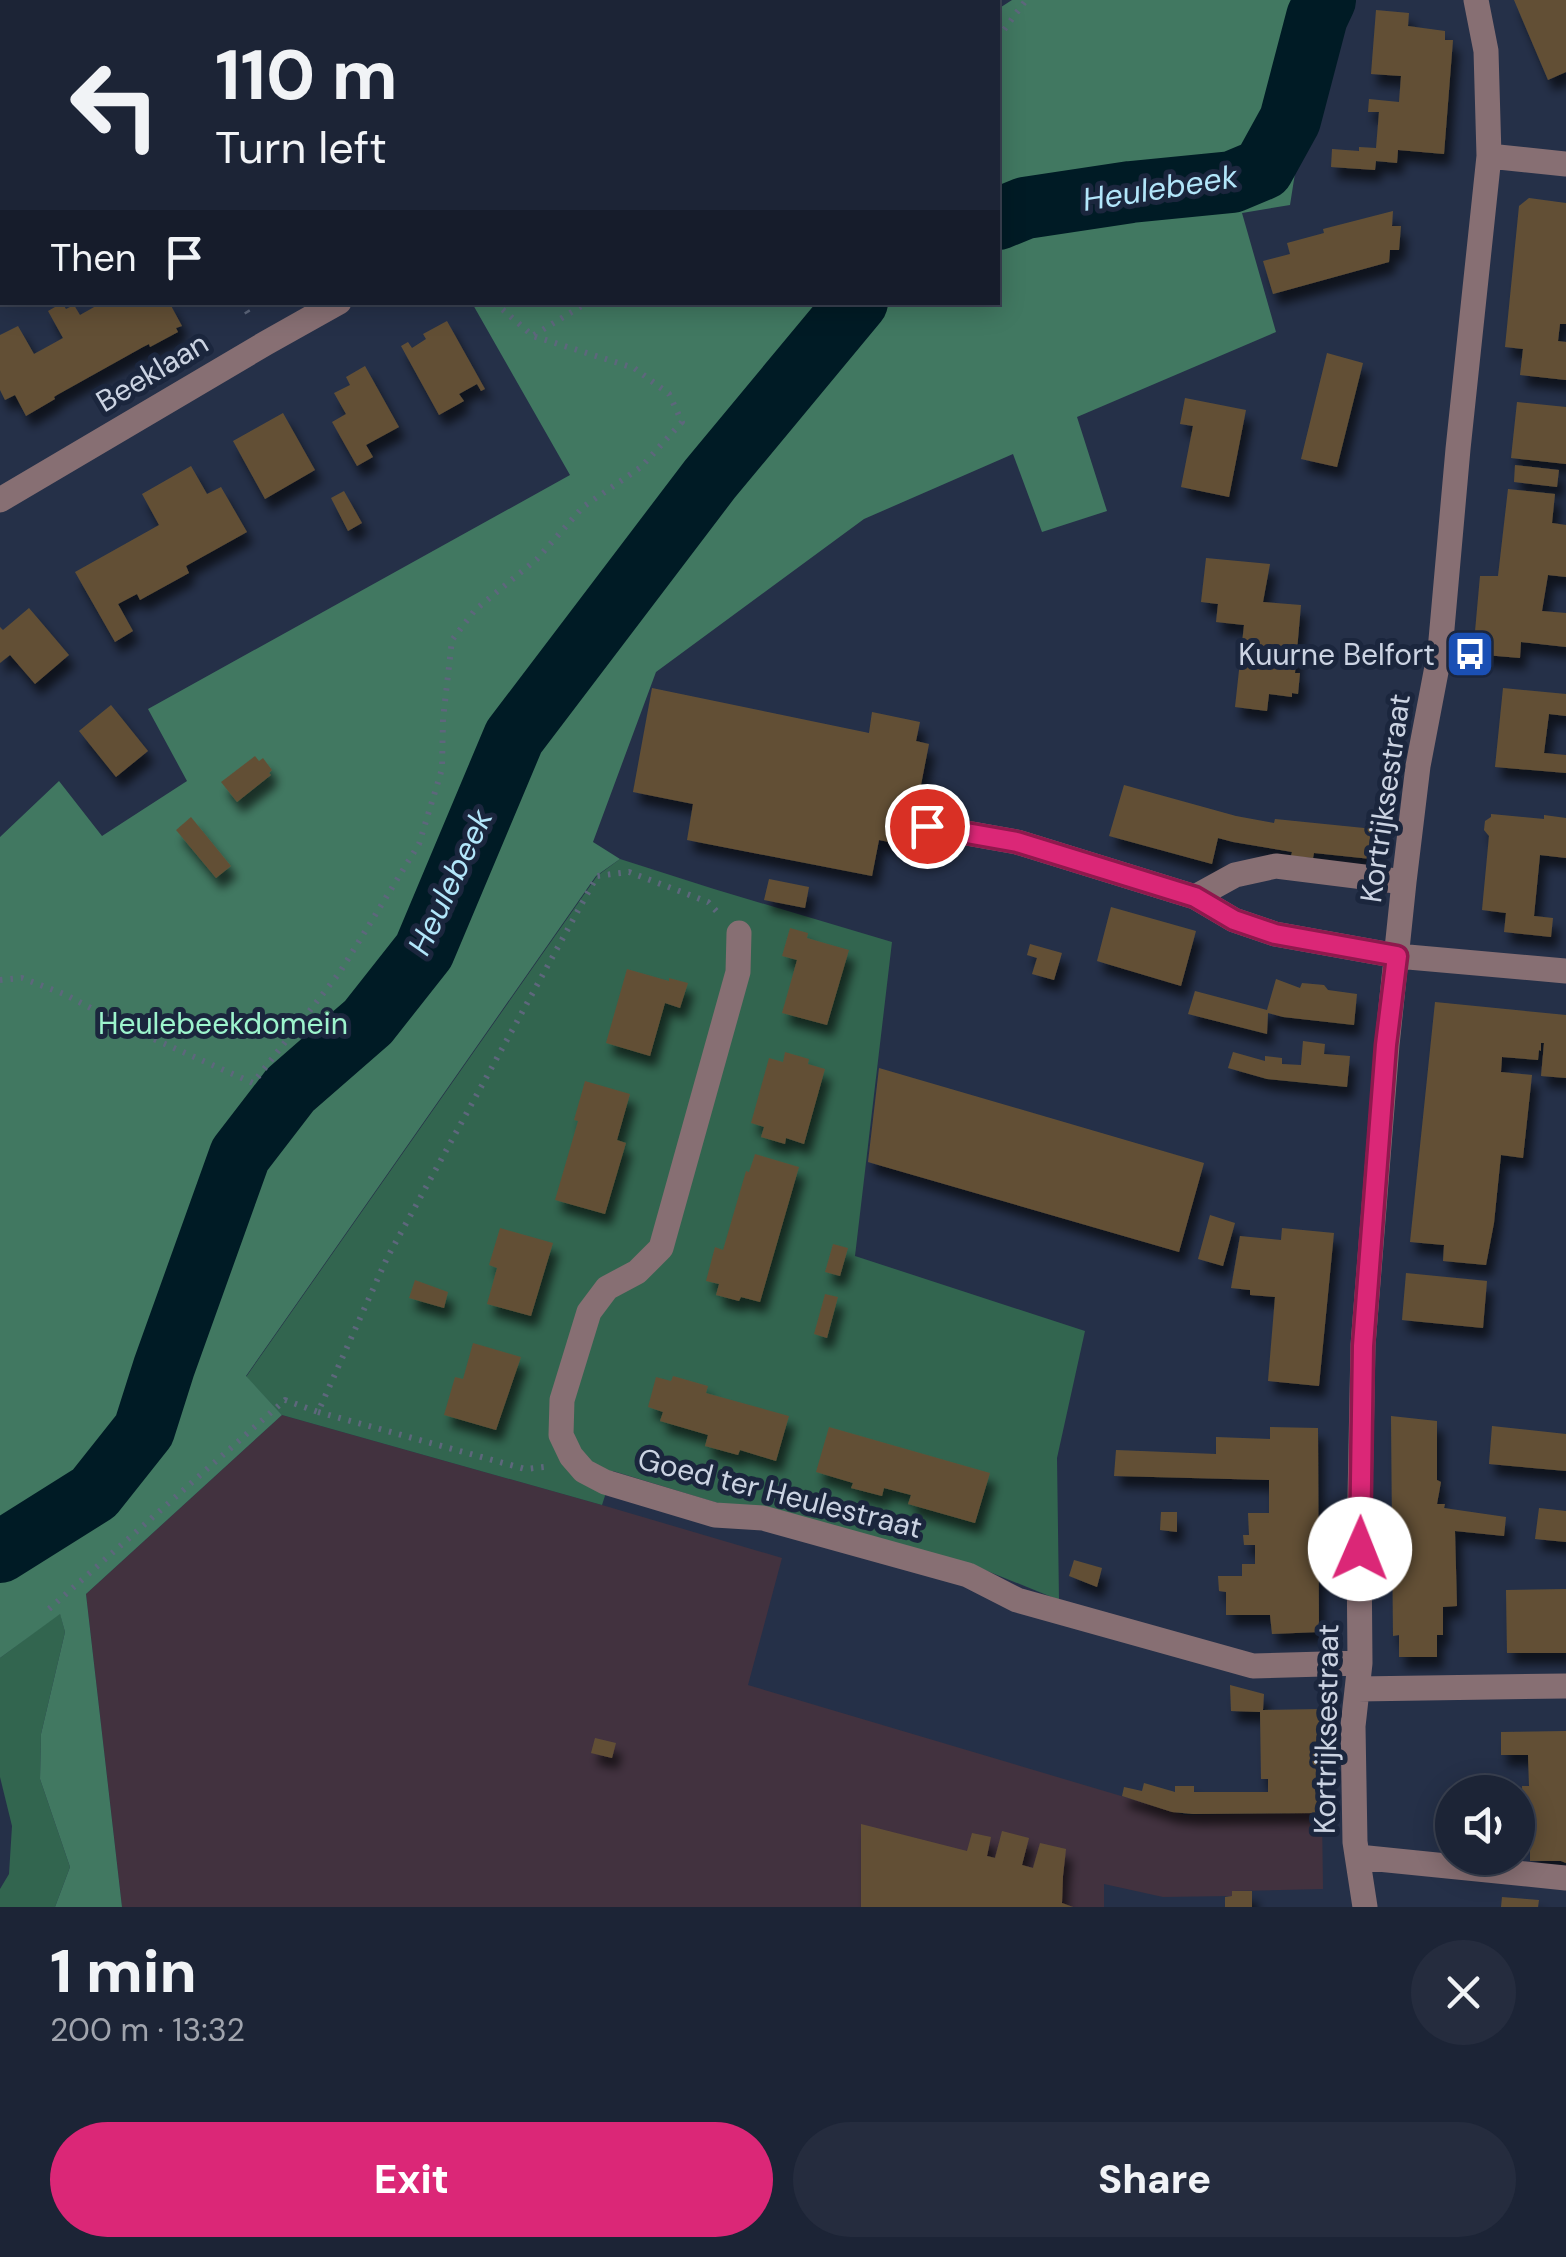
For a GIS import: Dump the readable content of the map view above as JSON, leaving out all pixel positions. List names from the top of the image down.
{
  "streets": {
    "street": ["Beeklaan", "Kortrijksestraat", "Goed ter Heulestraat"]
  },
  "crossings": [
    ["Kortrijksestraat", "Goed ter Heulestraat"]
  ],
  "water": ["Heulebeek"],
  "parks": ["Heulebeekdomein"],
  "places": {
    "bus stop": ["Kuurne Belfort"]
  },
  "page": {
    "turn": ["110 m", "Turn left"],
    "then": "Then",
    "heading": ["1 min", "200 m · 13:32"],
    "buttons": ["Exit", "Share"]
  }
}
